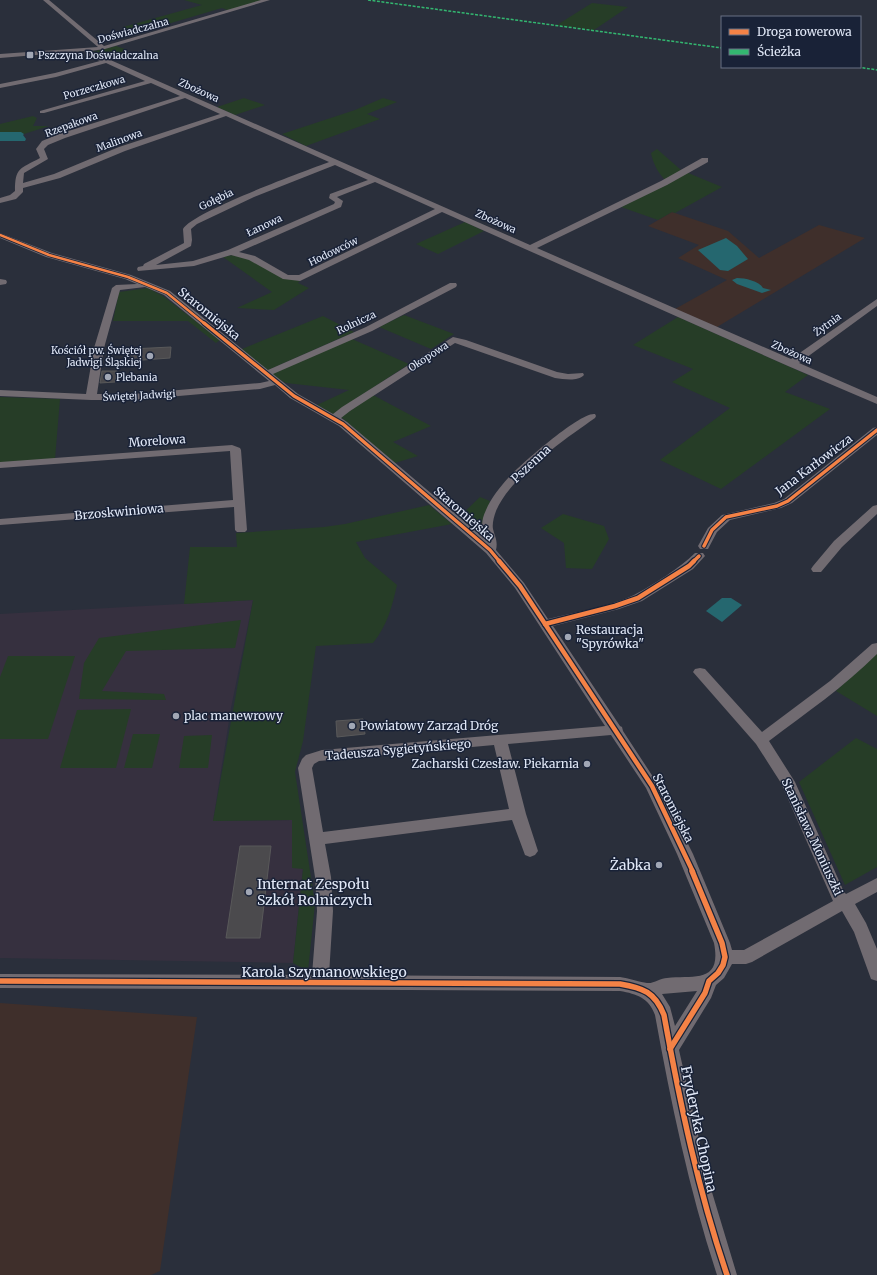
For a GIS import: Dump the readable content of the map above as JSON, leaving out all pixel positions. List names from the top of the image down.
{
  "streets": {
    "street": [
      "Doświadczalna",
      "Porzeczkowa",
      "Zbożowa",
      "Rzepakowa",
      "Malinowa",
      "Gołębia",
      "Łanowa",
      "Hodowców",
      "Staromiejska",
      "Rolnicza",
      "Żytnia",
      "Okopowa",
      "Świętej Jadwigi",
      "Morelowa",
      "Pszenna",
      "Jana Karłowicza",
      "Brzoskwiniowa",
      "Tadeusza Sygietyńskiego",
      "Stanisława Moniuszki",
      "Karola Szymanowskiego",
      "Fryderyka Chopina"
    ]
  },
  "crossings": [
    ["Doświadczalna", "Zbożowa"],
    ["Porzeczkowa", "Zbożowa"],
    ["Zbożowa", "Rzepakowa"],
    ["Zbożowa", "Malinowa"],
    ["Zbożowa", "Gołębia"],
    ["Zbożowa", "Łanowa"],
    ["Zbożowa", "Hodowców"],
    ["Zbożowa", "Żytnia"],
    ["Rzepakowa", "Malinowa"],
    ["Gołębia", "Łanowa"],
    ["Gołębia", "Staromiejska"],
    ["Łanowa", "Hodowców"],
    ["Staromiejska", "Rolnicza"],
    ["Staromiejska", "Okopowa"],
    ["Staromiejska", "Świętej Jadwigi"],
    ["Staromiejska", "Jana Karłowicza"],
    ["Staromiejska", "Tadeusza Sygietyńskiego"],
    ["Morelowa", "Brzoskwiniowa"],
    ["Tadeusza Sygietyńskiego", "Karola Szymanowskiego"],
    ["Karola Szymanowskiego", "Fryderyka Chopina"]
  ],
  "places": {
    "transit": ["Pszczyna Doświadczalna"],
    "other": [
      "Kościół pw. Świętej Jadwigi Śląskiej",
      "Plebania",
      "Restauracja \"Spyrówka\"",
      "plac manewrowy",
      "Powiatowy Zarząd Dróg",
      "Zacharski Czesław. Piekarnia",
      "Żabka",
      "Internat Zespołu Szkół Rolniczych"
    ]
  },
  "legend": ["Droga rowerowa", "Ścieżka"]
}
